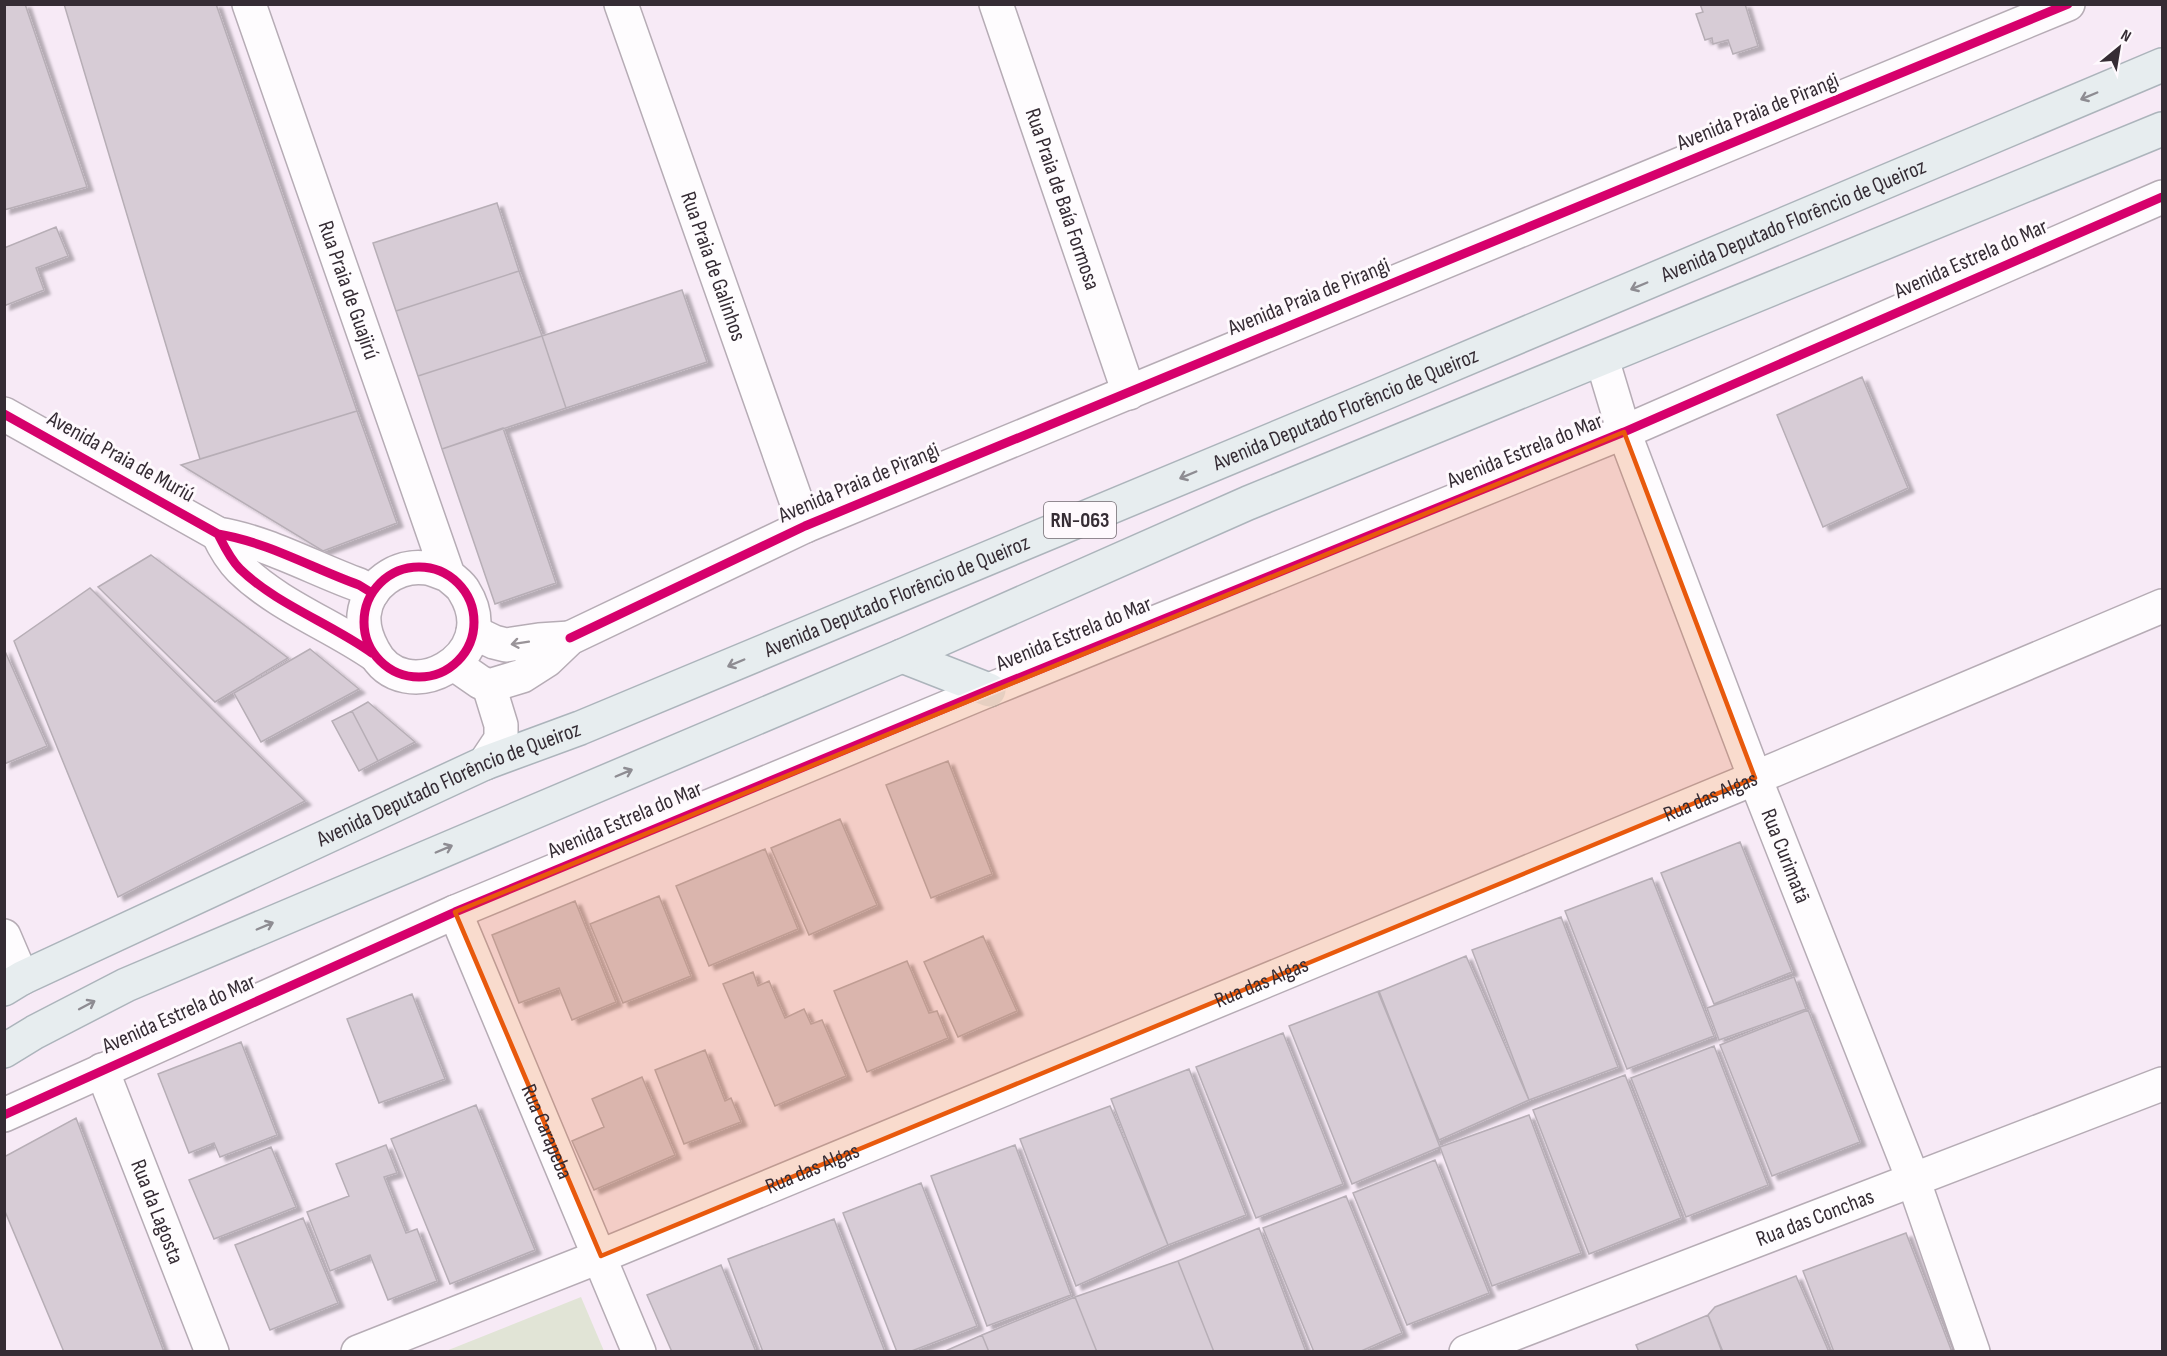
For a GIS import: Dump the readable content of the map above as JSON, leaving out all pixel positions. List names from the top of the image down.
{
  "streets": {
    "main road": ["Avenida Deputado Florêncio de Queiroz", "RN-063"],
    "street": [
      "Avenida Praia de Pirangi",
      "Rua Praia de Baía Formosa",
      "Avenida Estrela do Mar",
      "Rua Praia de Galinhos",
      "Rua Praia de Guajirú",
      "Avenida Praia de Muriú",
      "Rua das Algas",
      "Rua Curimatã",
      "Rua Carapeba",
      "Rua da Lagosta",
      "Rua das Conchas"
    ]
  },
  "crossings": [
    ["Avenida Praia de Pirangi", "Rua Praia de Baía Formosa"],
    ["Avenida Praia de Pirangi", "Rua Praia de Galinhos"],
    ["Avenida Praia de Pirangi", "Rua Praia de Guajirú"],
    ["Avenida Praia de Pirangi", "Avenida Praia de Muriú"],
    ["Avenida Estrela do Mar", "Rua Curimatã"],
    ["Avenida Estrela do Mar", "Rua Carapeba"],
    ["Avenida Estrela do Mar", "Rua da Lagosta"],
    ["Rua Praia de Guajirú", "Avenida Praia de Muriú"],
    ["RN-063", "Rua Curimatã"],
    ["Rua das Algas", "Rua Curimatã"],
    ["Rua das Algas", "Rua Carapeba"],
    ["Rua Curimatã", "Rua das Conchas"]
  ],
  "north": "top right"
}
